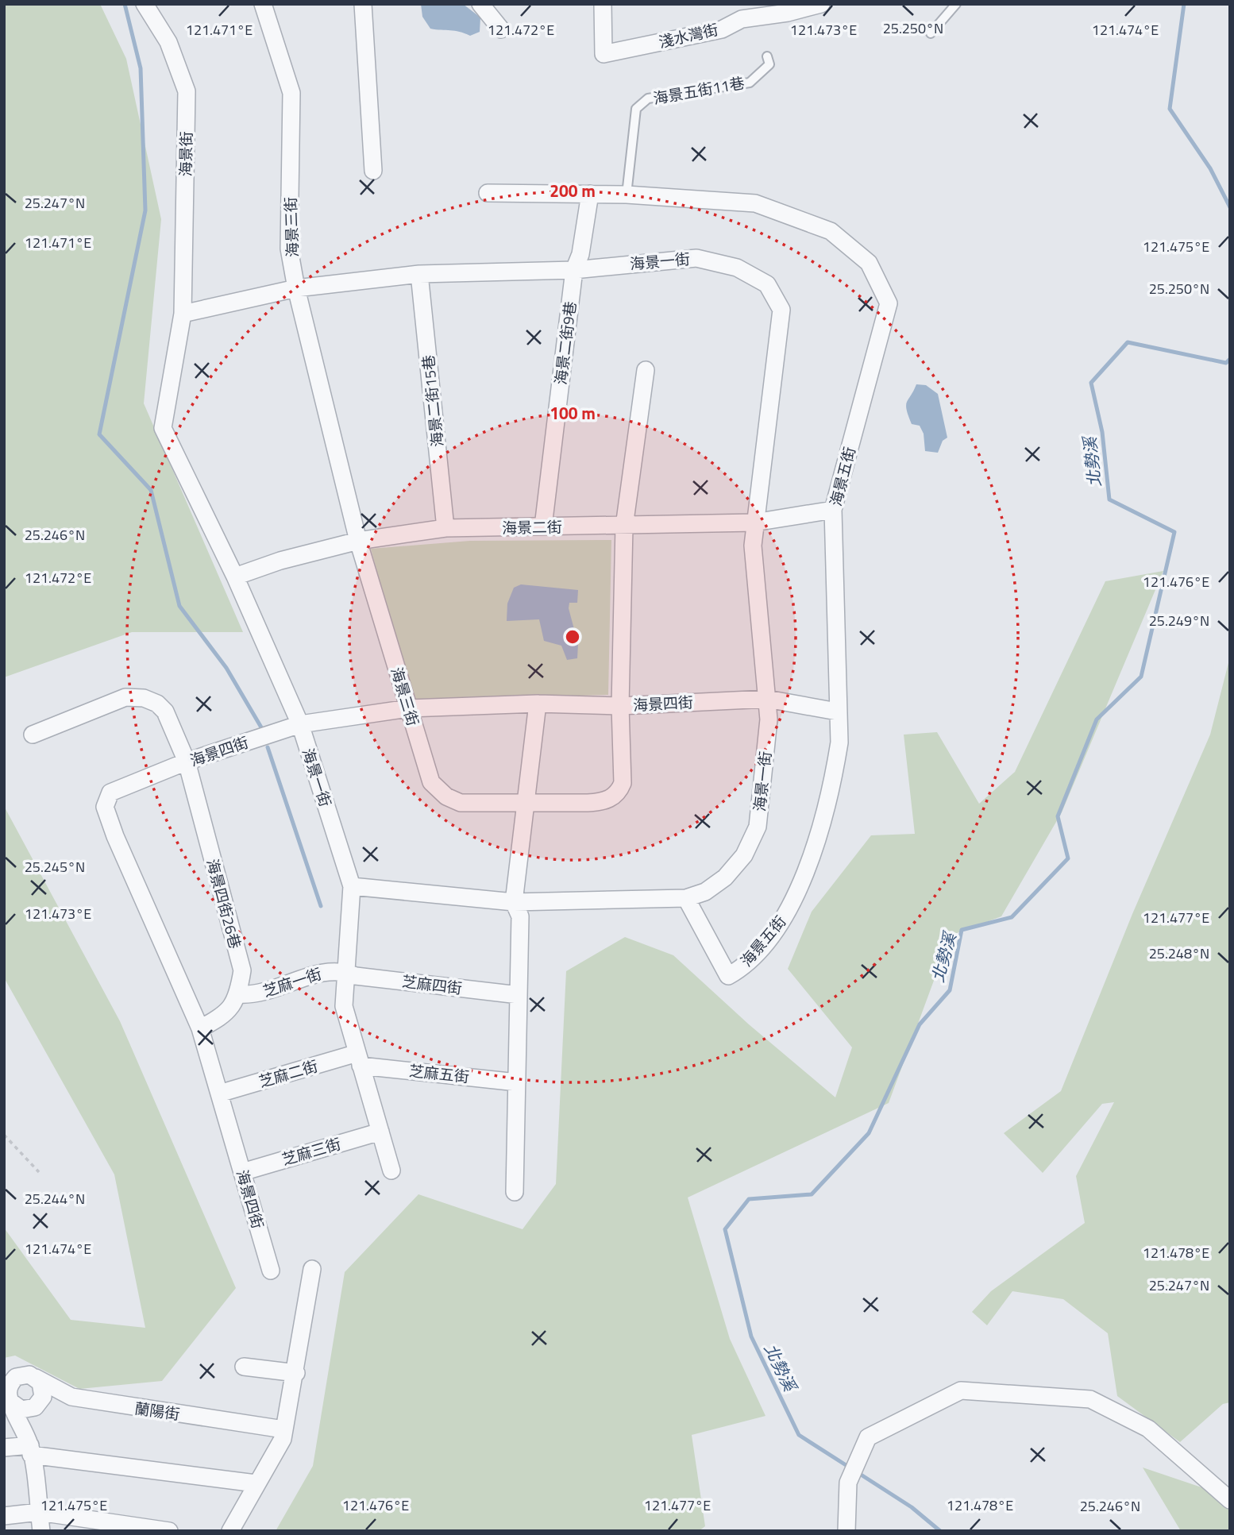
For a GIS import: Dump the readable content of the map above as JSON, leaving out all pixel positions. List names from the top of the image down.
{
  "streets": {
    "street": [
      "淺水灣街",
      "海景街",
      "海景三街",
      "海景一街",
      "海景二街9巷",
      "海景二街15巷",
      "海景五街",
      "海景二街",
      "海景四街",
      "海景四街26巷",
      "芝麻一街",
      "芝麻四街",
      "芝麻二街",
      "芝麻五街",
      "芝麻三街",
      "蘭陽街"
    ],
    "lane": ["海景五街11巷"]
  },
  "crossings": [
    ["海景五街11巷", "海景五街"],
    ["海景街", "海景一街"],
    ["海景三街", "海景一街"],
    ["海景三街", "海景二街"],
    ["海景三街", "海景四街"],
    ["海景一街", "海景二街9巷"],
    ["海景一街", "海景二街15巷"],
    ["海景一街", "海景五街"],
    ["海景一街", "海景二街"],
    ["海景一街", "海景四街"],
    ["海景二街9巷", "海景五街"],
    ["海景二街9巷", "海景二街"],
    ["海景二街15巷", "海景二街"],
    ["海景五街", "海景二街"],
    ["海景五街", "海景四街"],
    ["海景四街", "海景四街26巷"],
    ["海景四街", "芝麻二街"],
    ["海景四街", "芝麻三街"],
    ["海景四街26巷", "芝麻一街"],
    ["芝麻一街", "芝麻四街"],
    ["芝麻二街", "芝麻五街"]
  ],
  "water": ["北勢溪"],
  "coordinates": [
    "25.250°N",
    "121.471°E",
    "121.472°E",
    "121.473°E",
    "121.474°E",
    "25.247°N",
    "121.475°E",
    "25.246°N",
    "121.476°E",
    "25.249°N",
    "25.245°N",
    "121.477°E",
    "25.248°N",
    "25.244°N",
    "121.478°E"
  ],
  "rings": ["200 m", "100 m"]
}
